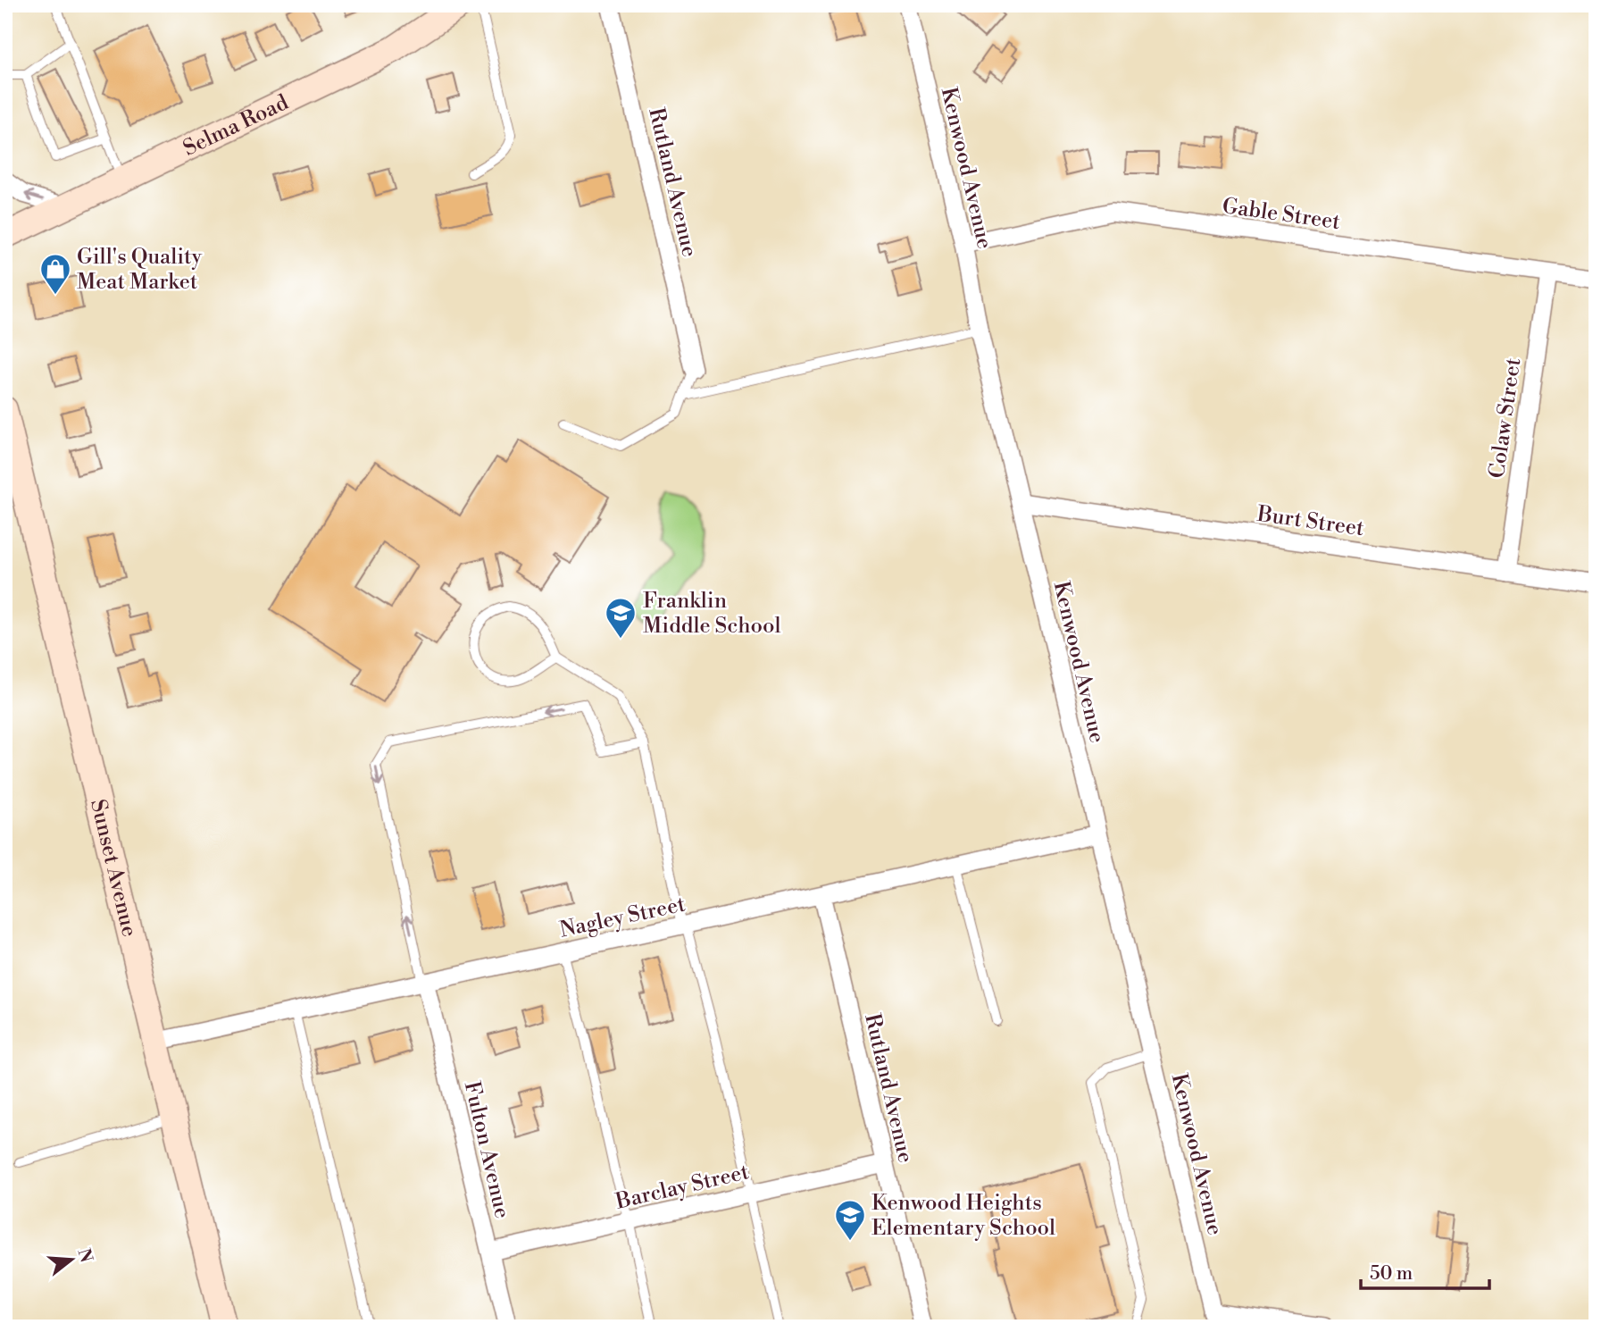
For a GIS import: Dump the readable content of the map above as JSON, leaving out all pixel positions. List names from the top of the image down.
{
  "streets": {
    "street": [
      "Selma Road",
      "Kenwood Avenue",
      "Rutland Avenue",
      "Gable Street",
      "Colaw Street",
      "Burt Street",
      "Sunset Avenue",
      "Nagley Street",
      "Fulton Avenue",
      "Barclay Street"
    ]
  },
  "crossings": [
    ["Kenwood Avenue", "Gable Street"],
    ["Kenwood Avenue", "Burt Street"],
    ["Kenwood Avenue", "Nagley Street"],
    ["Rutland Avenue", "Nagley Street"],
    ["Rutland Avenue", "Barclay Street"],
    ["Gable Street", "Colaw Street"],
    ["Colaw Street", "Burt Street"],
    ["Sunset Avenue", "Nagley Street"],
    ["Nagley Street", "Fulton Avenue"],
    ["Fulton Avenue", "Barclay Street"]
  ],
  "places": {
    "shop": ["Gill's Quality Meat Market"],
    "school or university": ["Franklin Middle School", "Kenwood Heights Elementary School"]
  },
  "scale_bar": "50 m",
  "north": "right"
}
